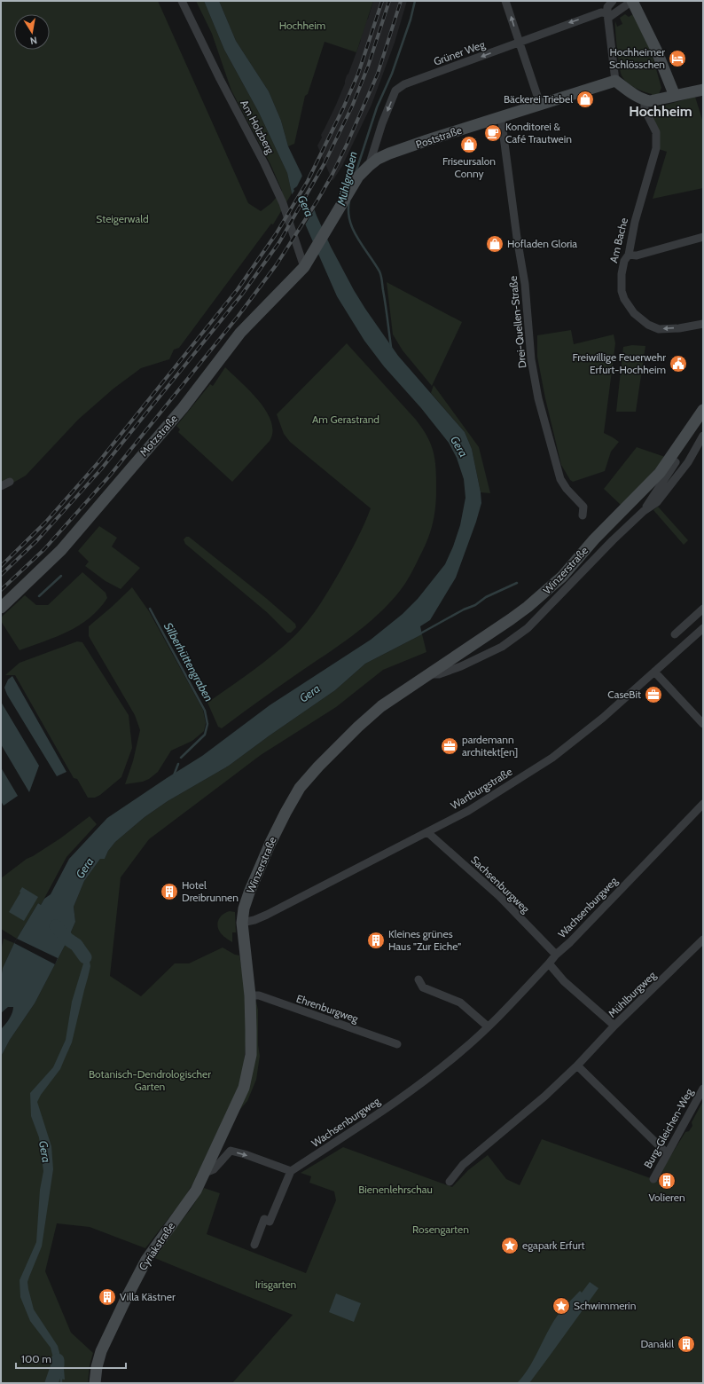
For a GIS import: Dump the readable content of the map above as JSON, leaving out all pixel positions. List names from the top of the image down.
{
  "streets": {
    "street": [
      "Grüner Weg",
      "Am Holzberg",
      "Poststraße",
      "Am Bache",
      "Drei-Quellen-Straße",
      "Motzstraße",
      "Winzerstraße",
      "Wartburgstraße",
      "Sachsenburgweg",
      "Wachsenburgweg",
      "Mühlburgweg",
      "Ehrenburgweg",
      "Burg-Gleichen-Weg",
      "Cyriakstraße"
    ]
  },
  "crossings": [
    ["Grüner Weg", "Poststraße"],
    ["Am Holzberg", "Poststraße"],
    ["Am Holzberg", "Motzstraße"],
    ["Poststraße", "Drei-Quellen-Straße"],
    ["Poststraße", "Motzstraße"],
    ["Winzerstraße", "Wartburgstraße"],
    ["Winzerstraße", "Ehrenburgweg"],
    ["Winzerstraße", "Cyriakstraße"],
    ["Wartburgstraße", "Sachsenburgweg"],
    ["Sachsenburgweg", "Wachsenburgweg"]
  ],
  "one_way": ["Grüner Weg"],
  "districts": ["Hochheim"],
  "water": ["Mühlgraben", "Gera", "Silberhüttengraben"],
  "parks": [
    "Hochheim",
    "Steigerwald",
    "Am Gerastrand",
    "Botanisch-Dendrologischer Garten",
    "Bienenlehrschau",
    "Rosengarten",
    "Irisgarten"
  ],
  "places": {
    "hotel": ["Hochheimer Schlösschen"],
    "shop": ["Bäckerei Triebel", "Friseursalon Conny", "Hofladen Gloria"],
    "cafe": ["Konditorei & Café Trautwein"],
    "public building": ["Freiwillige Feuerwehr Erfurt-Hochheim"],
    "office": ["CaseBit", "pardemann architekt[en]"],
    "building": [
      "Hotel Dreibrunnen",
      "Kleines grünes Haus \"Zur Eiche\"",
      "Volieren",
      "Villa Kästner",
      "Danakil"
    ],
    "place": ["egapark Erfurt", "Schwimmerin"]
  },
  "scale_bar": "100 m",
  "north": "bottom"
}
